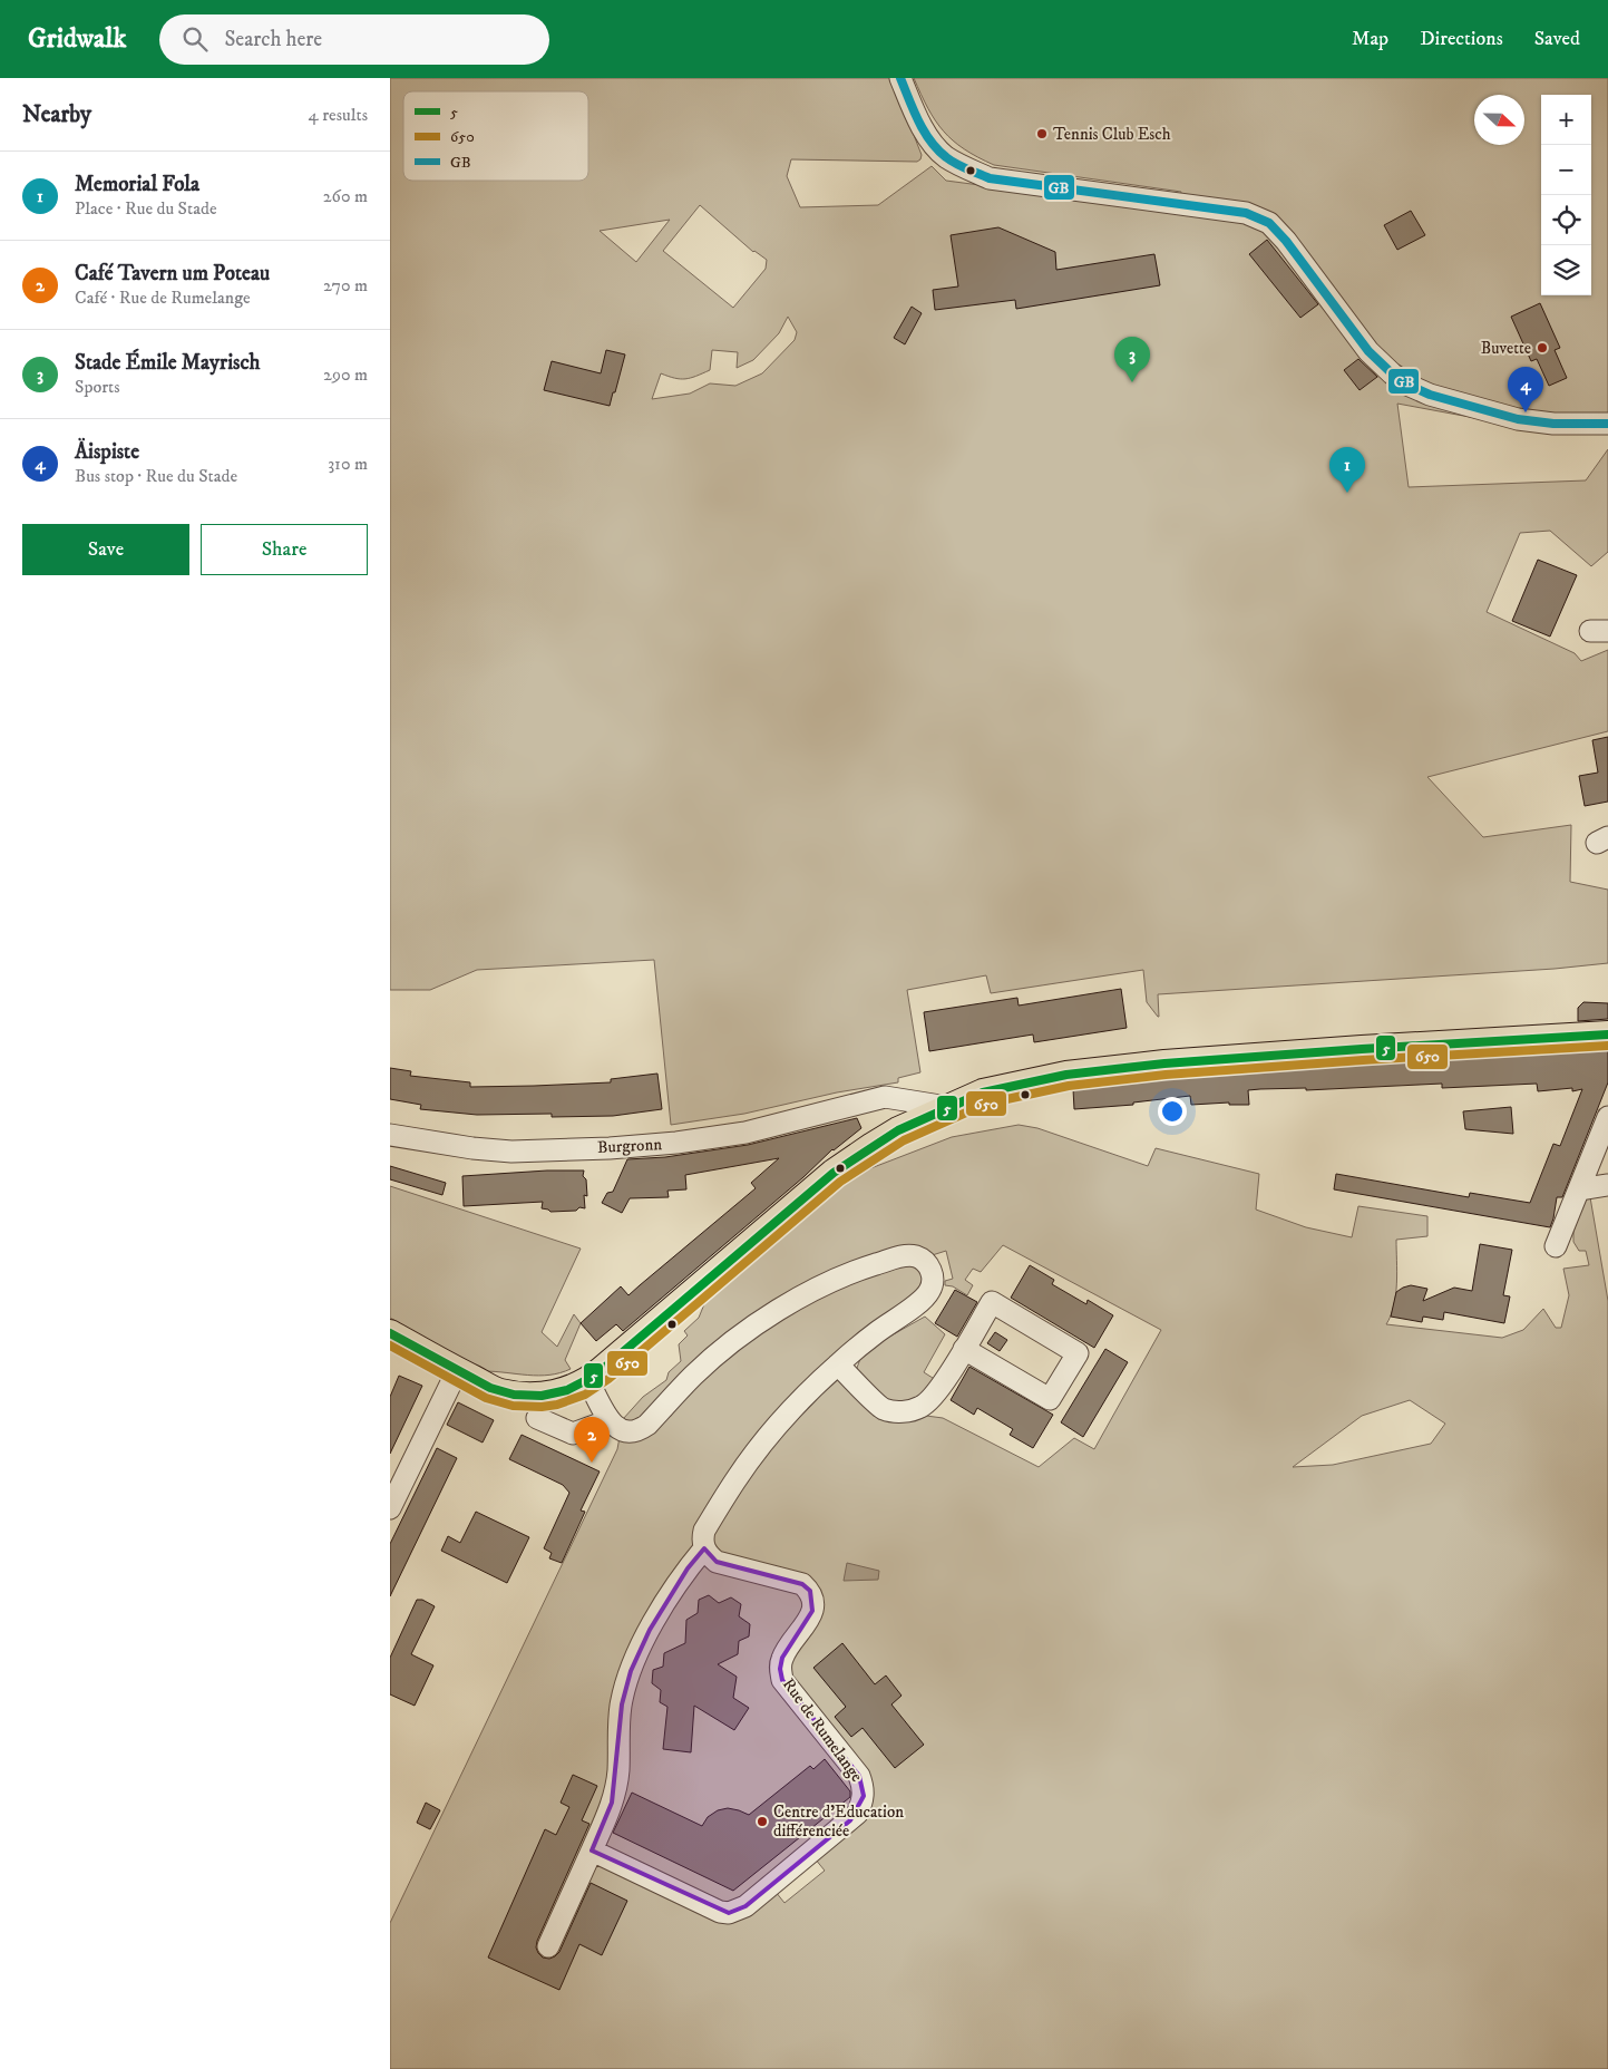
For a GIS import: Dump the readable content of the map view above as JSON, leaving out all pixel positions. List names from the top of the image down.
{
  "streets": {
    "street": ["Burgronn", "Rue de Rumelange"]
  },
  "places": ["Tennis Club Esch", "Buvette", "Centre d'Education différenciée"],
  "lines": ["transit line GB", "transit line 5", "transit line 650"],
  "legend": ["5", "650", "GB"],
  "north": "right",
  "page": {
    "header": "Gridwalk",
    "search": "Search here",
    "nav": ["Map", "Directions", "Saved"],
    "heading": ["Nearby", "4 results"],
    "map_buttons": ["+", "−"],
    "list": [
      {
        "mark": "1",
        "name": "Memorial Fola",
        "note": "Place · Rue du Stade",
        "value": "260 m"
      },
      {
        "mark": "2",
        "name": "Café Tavern um Poteau",
        "note": "Café · Rue de Rumelange",
        "value": "270 m"
      },
      {
        "mark": "3",
        "name": "Stade Émile Mayrisch",
        "note": "Sports",
        "value": "290 m"
      },
      {
        "mark": "4",
        "name": "Äispiste",
        "note": "Bus stop · Rue du Stade",
        "value": "310 m"
      }
    ],
    "pins": [
      "3",
      "4",
      "1",
      "2"
    ],
    "buttons": ["Save", "Share"]
  }
}
